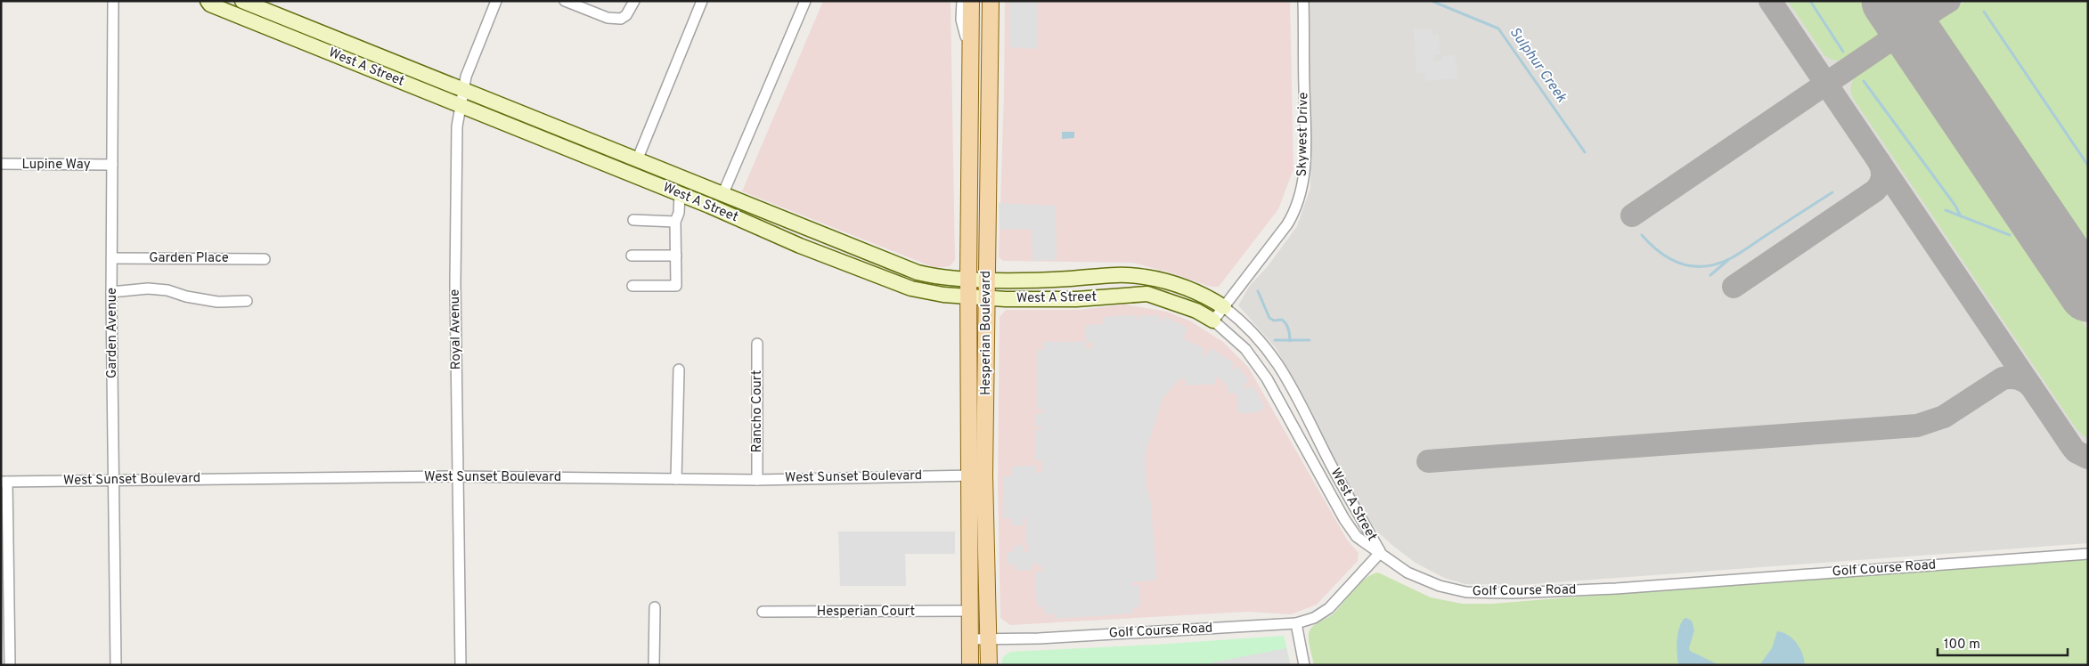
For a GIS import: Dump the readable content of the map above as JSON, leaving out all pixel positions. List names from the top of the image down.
{
  "streets": {
    "main road": ["West A Street", "Hesperian Boulevard"],
    "street": [
      "Skywest Drive",
      "Lupine Way",
      "Garden Place",
      "Royal Avenue",
      "Garden Avenue",
      "Rancho Court",
      "West Sunset Boulevard",
      "Golf Course Road",
      "Hesperian Court"
    ]
  },
  "crossings": [
    ["West A Street", "Skywest Drive"],
    ["West A Street", "Royal Avenue"],
    ["West A Street", "Hesperian Boulevard"],
    ["West A Street", "Golf Course Road"],
    ["Lupine Way", "Garden Avenue"],
    ["Garden Place", "Garden Avenue"],
    ["Royal Avenue", "West Sunset Boulevard"],
    ["Garden Avenue", "West Sunset Boulevard"],
    ["Hesperian Boulevard", "West Sunset Boulevard"],
    ["Hesperian Boulevard", "Golf Course Road"],
    ["Hesperian Boulevard", "Hesperian Court"],
    ["Rancho Court", "West Sunset Boulevard"]
  ],
  "water": ["Sulphur Creek"],
  "scale_bar": "100 m"
}
